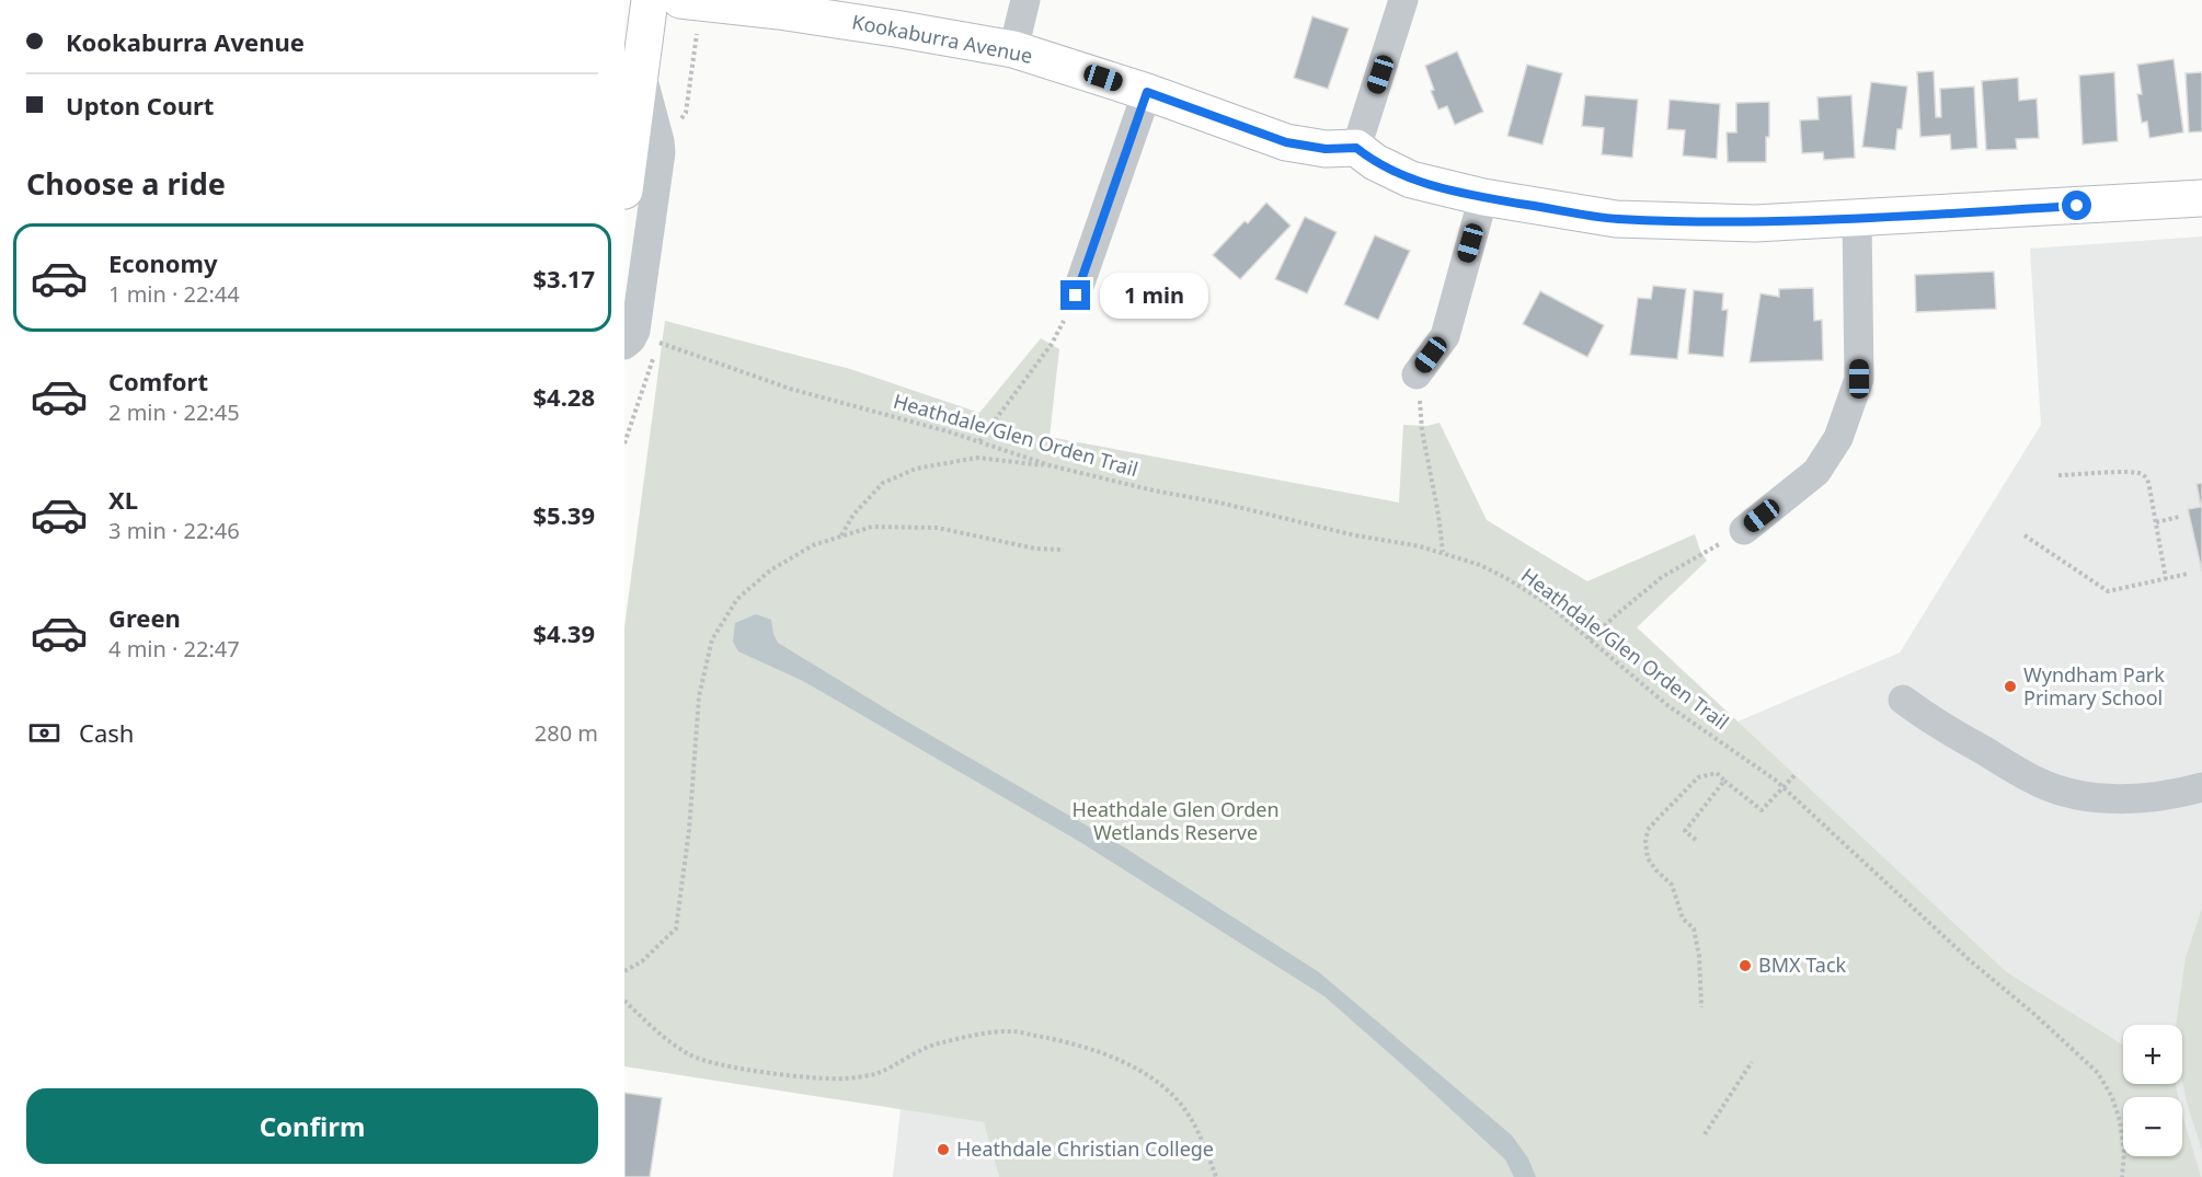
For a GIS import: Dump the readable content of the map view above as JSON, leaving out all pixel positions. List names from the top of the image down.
{
  "streets": {
    "main road": ["Kookaburra Avenue"],
    "path": ["Heathdale/Glen Orden Trail"]
  },
  "parks": ["Heathdale Glen Orden Wetlands Reserve"],
  "places": ["Wyndham Park Primary School", "BMX Tack", "Heathdale Christian College"],
  "page": {
    "banner": ["Kookaburra Avenue", "Upton Court"],
    "heading": "Choose a ride",
    "list": [
      {
        "name": "Economy",
        "note": "1 min · 22:44",
        "value": "$3.17"
      },
      {
        "name": "Comfort",
        "note": "2 min · 22:45",
        "value": "$4.28"
      },
      {
        "name": "XL",
        "note": "3 min · 22:46",
        "value": "$5.39"
      },
      {
        "name": "Green",
        "note": "4 min · 22:47",
        "value": "$4.39"
      }
    ],
    "bubble": "1 min",
    "pay": ["Cash", "280 m"],
    "map_buttons": ["+", "−"],
    "buttons": "Confirm"
  }
}
